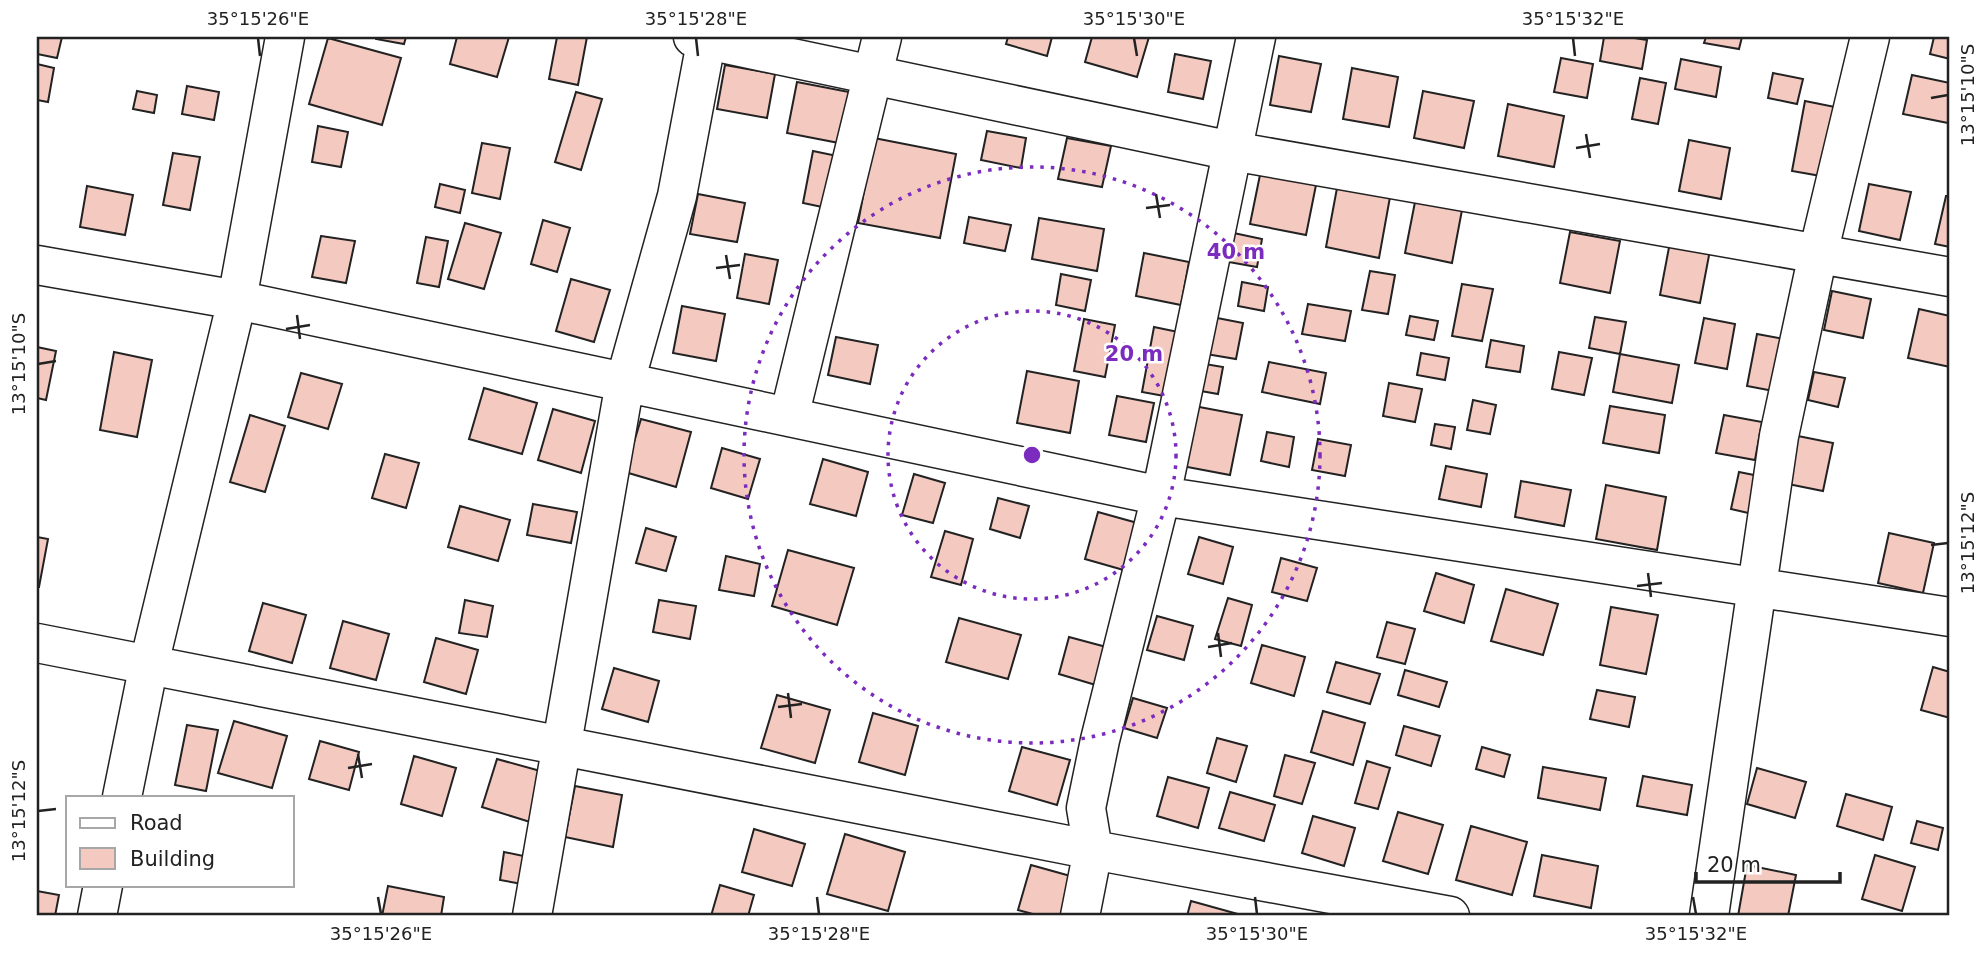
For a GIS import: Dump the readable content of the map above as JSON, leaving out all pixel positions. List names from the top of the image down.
{
  "legend": ["Road", "Building"],
  "scale_bar": "20 m",
  "coordinates": [
    "35°15'26\"E",
    "35°15'28\"E",
    "35°15'30\"E",
    "35°15'32\"E",
    "13°15'10\"S",
    "13°15'12\"S"
  ],
  "rings": ["40 m", "20 m"]
}
